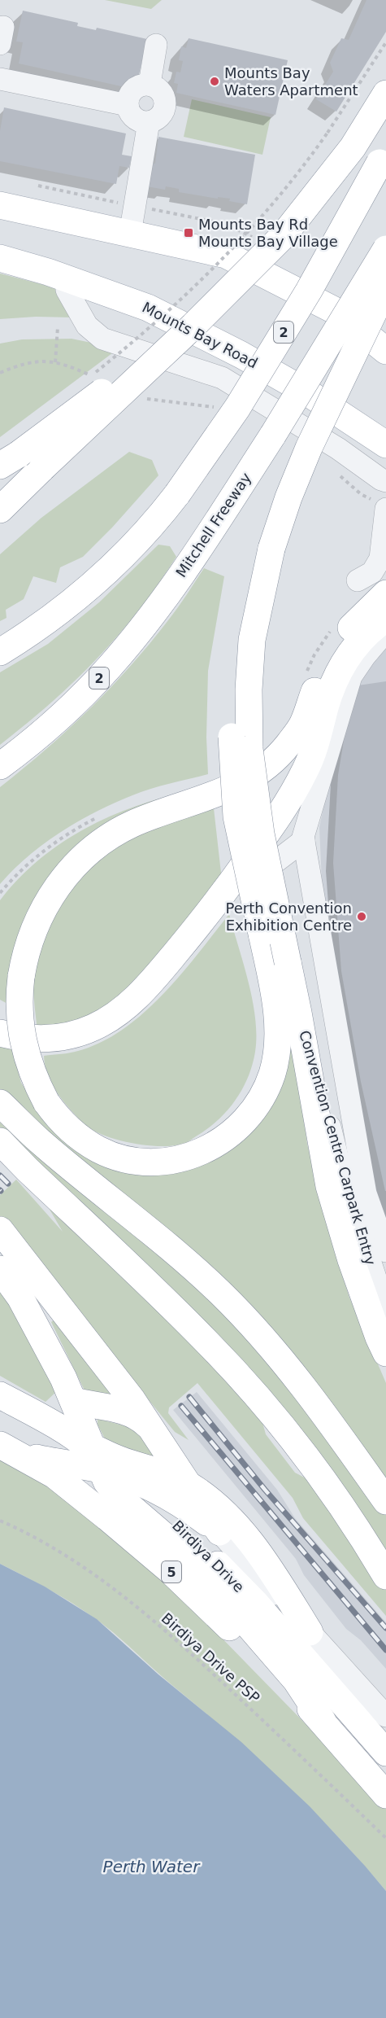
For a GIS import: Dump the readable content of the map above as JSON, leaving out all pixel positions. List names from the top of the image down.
{
  "streets": {
    "main road": [
      "2",
      "Mounts Bay Road",
      "Mitchell Freeway",
      "Birdiya Drive",
      "5"
    ],
    "lane": ["Convention Centre Carpark Entry"],
    "path": ["Birdiya Drive PSP"]
  },
  "water": ["Perth Water"],
  "places": {
    "other": ["Mounts Bay Waters Apartment", "Perth Convention Exhibition Centre"],
    "transit": ["Mounts Bay Rd Mounts Bay Village"]
  }
}
